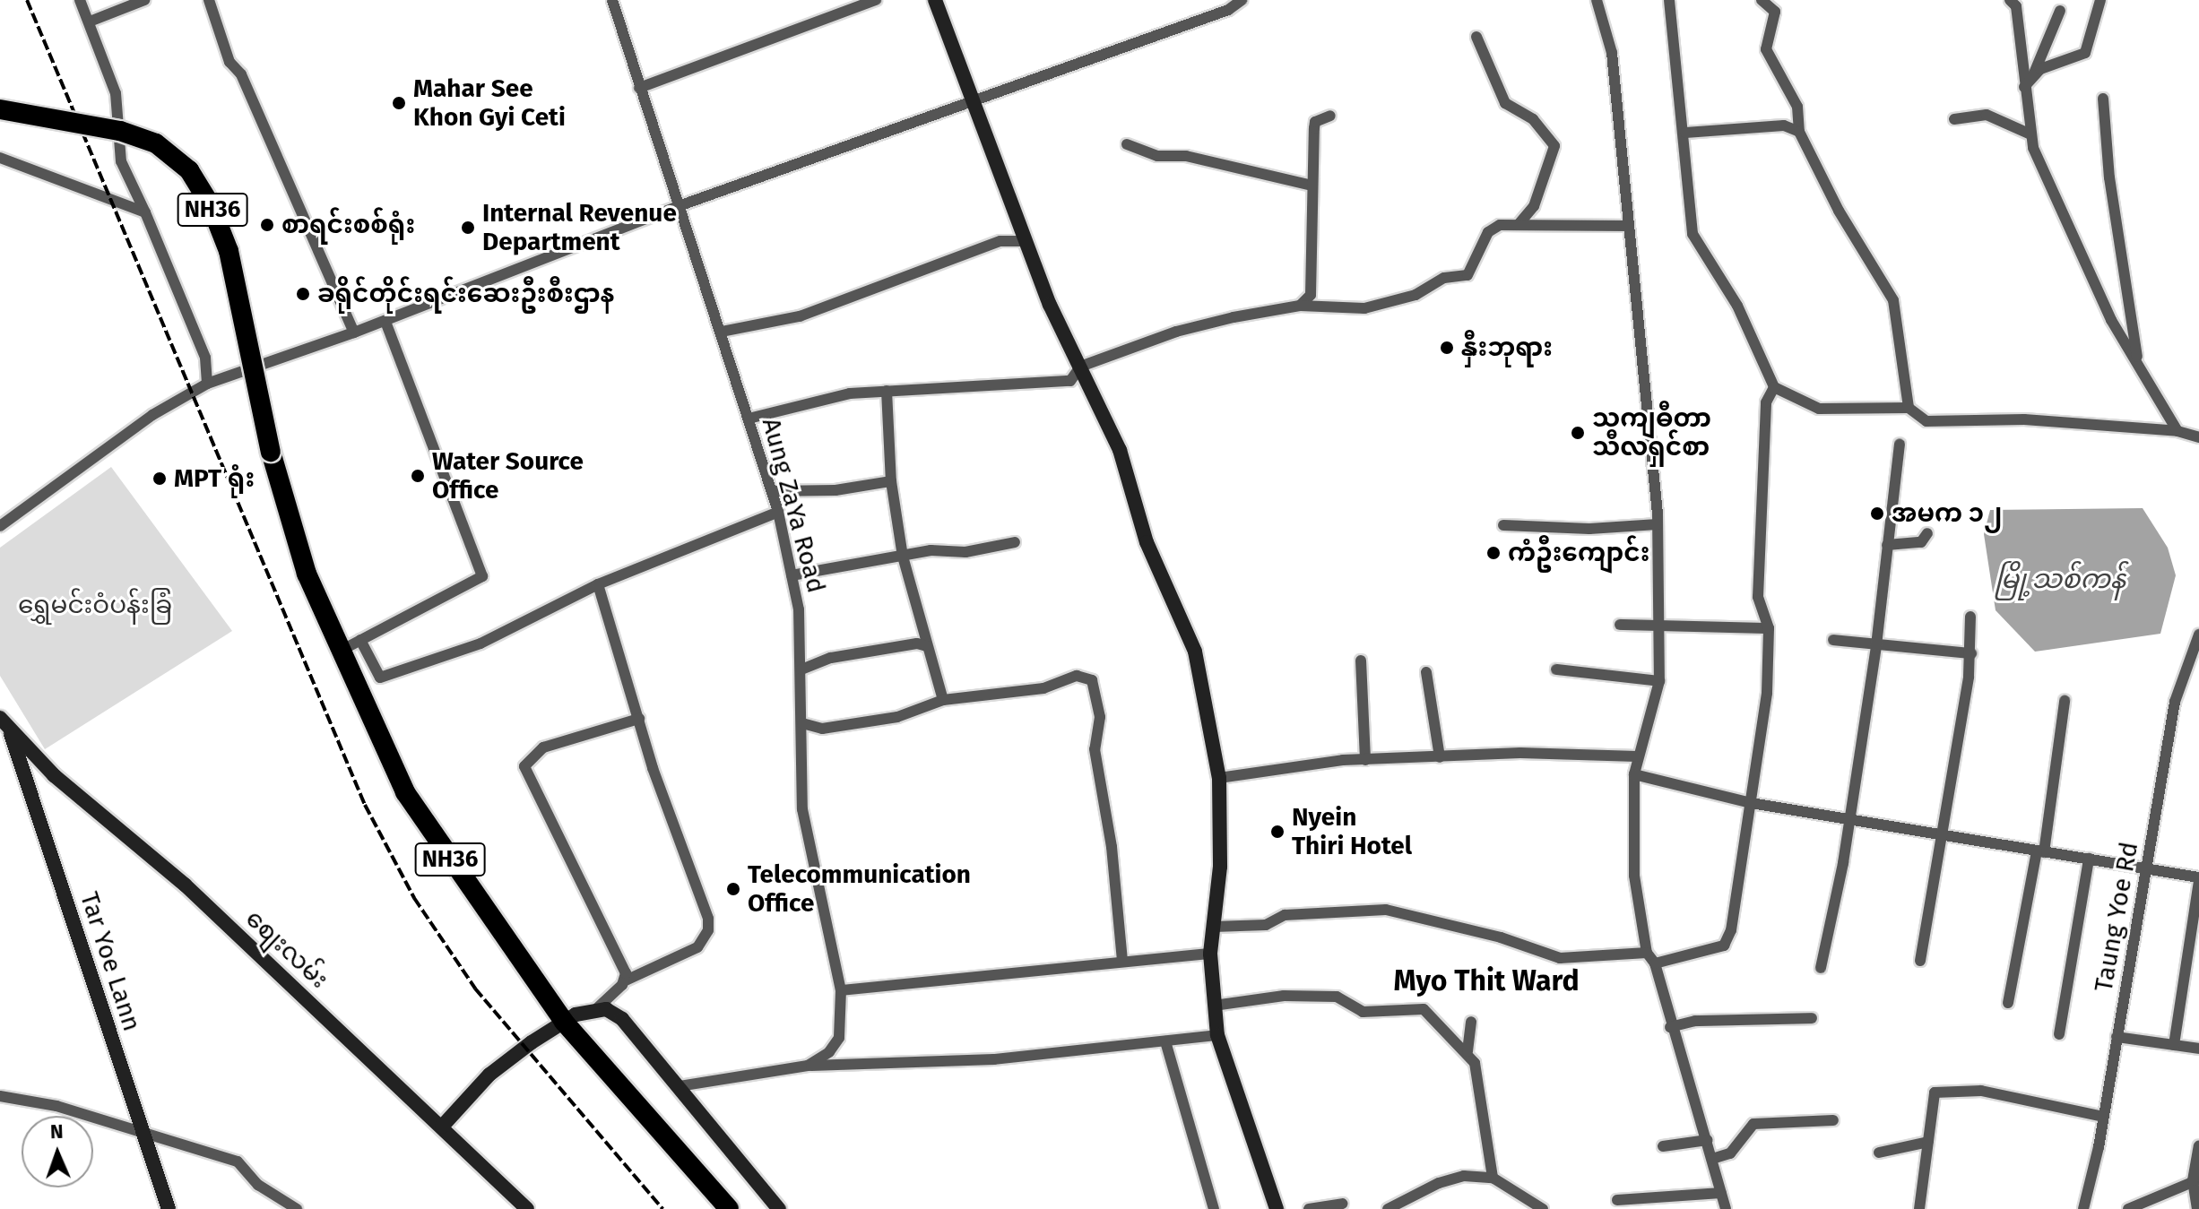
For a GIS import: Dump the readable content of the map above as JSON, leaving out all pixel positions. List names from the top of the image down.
{
  "streets": {
    "highway": ["NH36"],
    "street": [
      "Aung ZaYa Road",
      "Taung Yoe Rd",
      "စျေးလမ်း",
      "Tar Yoe Lann"
    ]
  },
  "crossings": [
    ["စျေးလမ်း", "Tar Yoe Lann"]
  ],
  "districts": ["Myo Thit Ward"],
  "water": ["မြို့သစ်ကန်"],
  "parks": ["ရွှေမင်းဝံပန်းခြံ"],
  "places": [
    "Mahar See Khon Gyi Ceti",
    "စာရင်းစစ်ရုံး",
    "Internal Revenue Department",
    "ခရိုင်တိုင်းရင်းဆေးဦးစီးဌာန",
    "နှီးဘုရား",
    "သကျဓီတာ သီလရှင်စာ",
    "Water Source Office",
    "MPT ရုံး",
    "အမက ၁၂",
    "ကံဦးကျောင်း",
    "Nyein Thiri Hotel",
    "Telecommunication Office"
  ],
  "north": "top"
}
